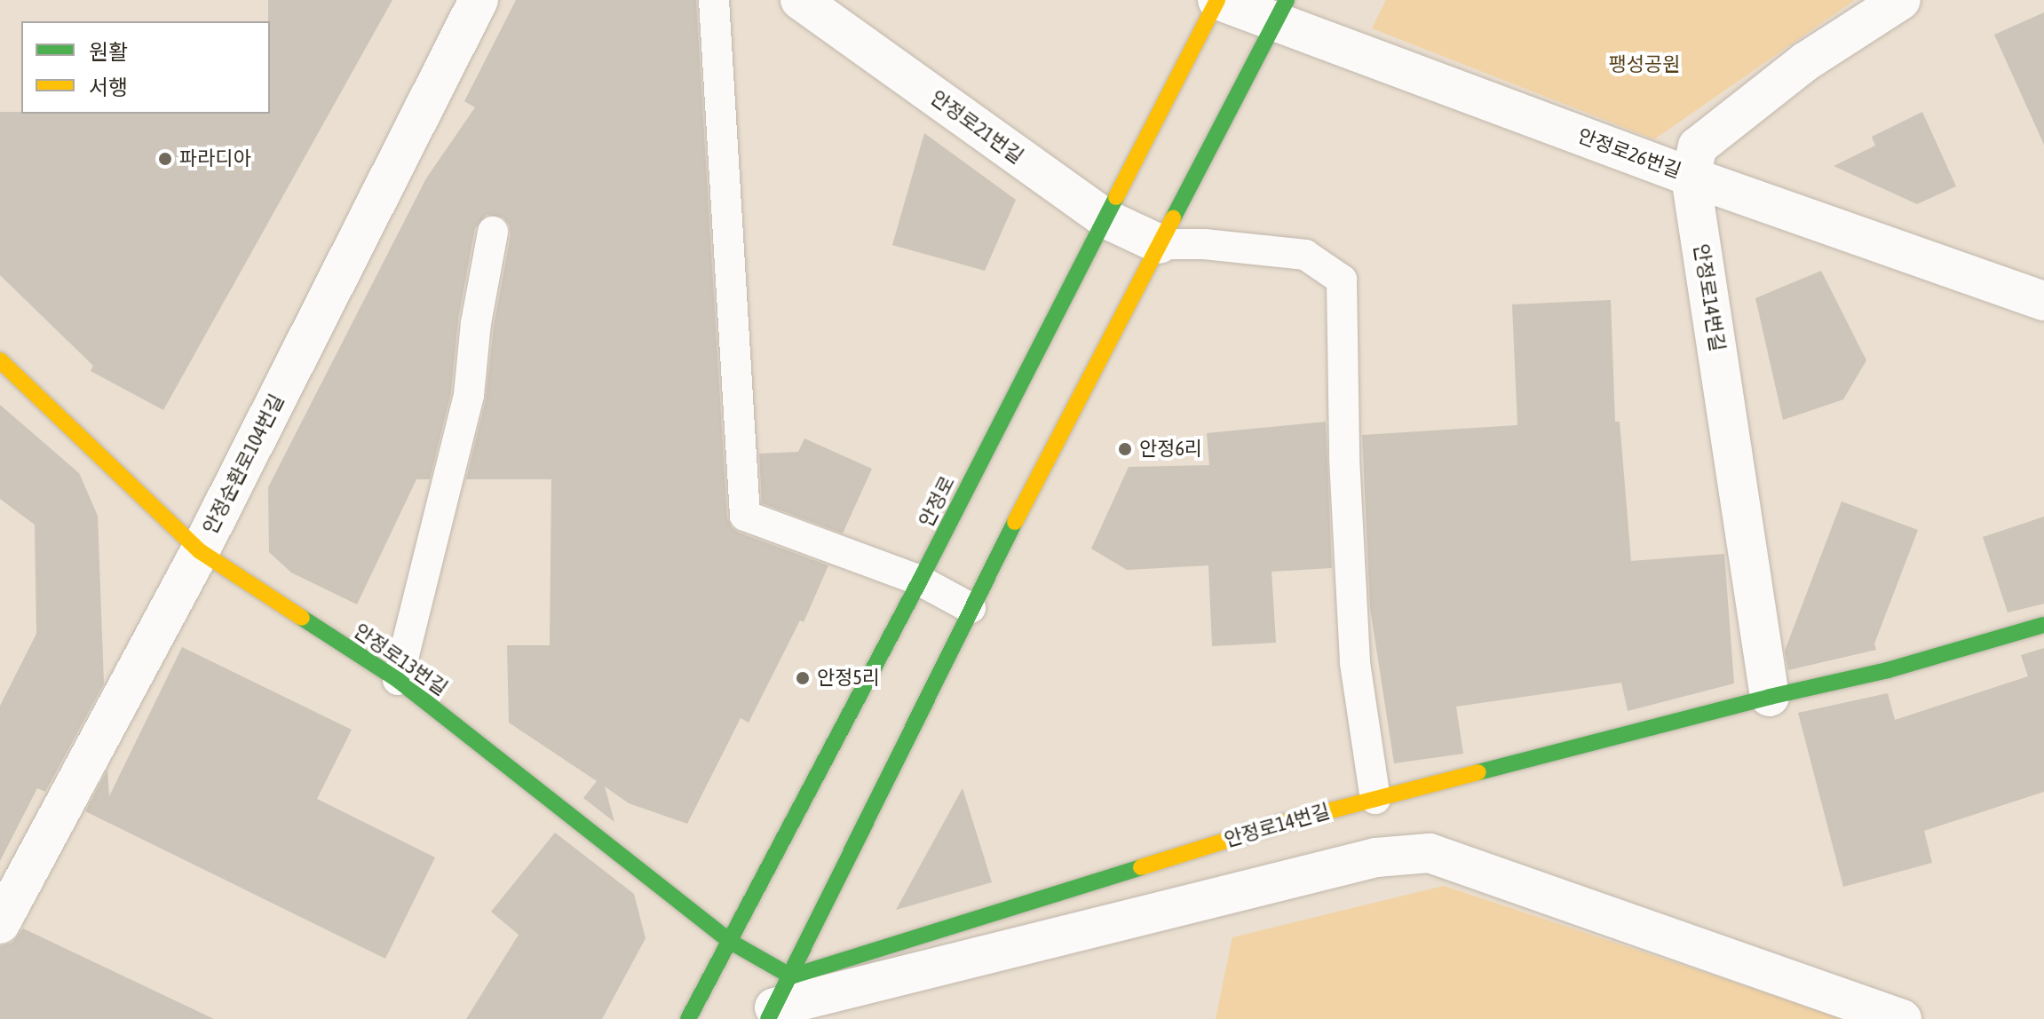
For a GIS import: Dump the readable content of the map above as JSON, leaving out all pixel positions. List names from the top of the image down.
{
  "streets": {
    "street": [
      "안정로21번길",
      "안정로26번길",
      "안정로14번길",
      "안정순환로104번길",
      "안정로",
      "안정로13번길"
    ]
  },
  "crossings": [
    ["안정로21번길", "안정로"],
    ["안정로26번길", "안정로14번길"],
    ["안정로26번길", "안정로"],
    ["안정로14번길", "안정로13번길"],
    ["안정순환로104번길", "안정로13번길"],
    ["안정로", "안정로13번길"]
  ],
  "parks": ["팽성공원"],
  "places": ["파라디아", "안정6리", "안정5리"],
  "legend": ["원활", "서행"]
}
